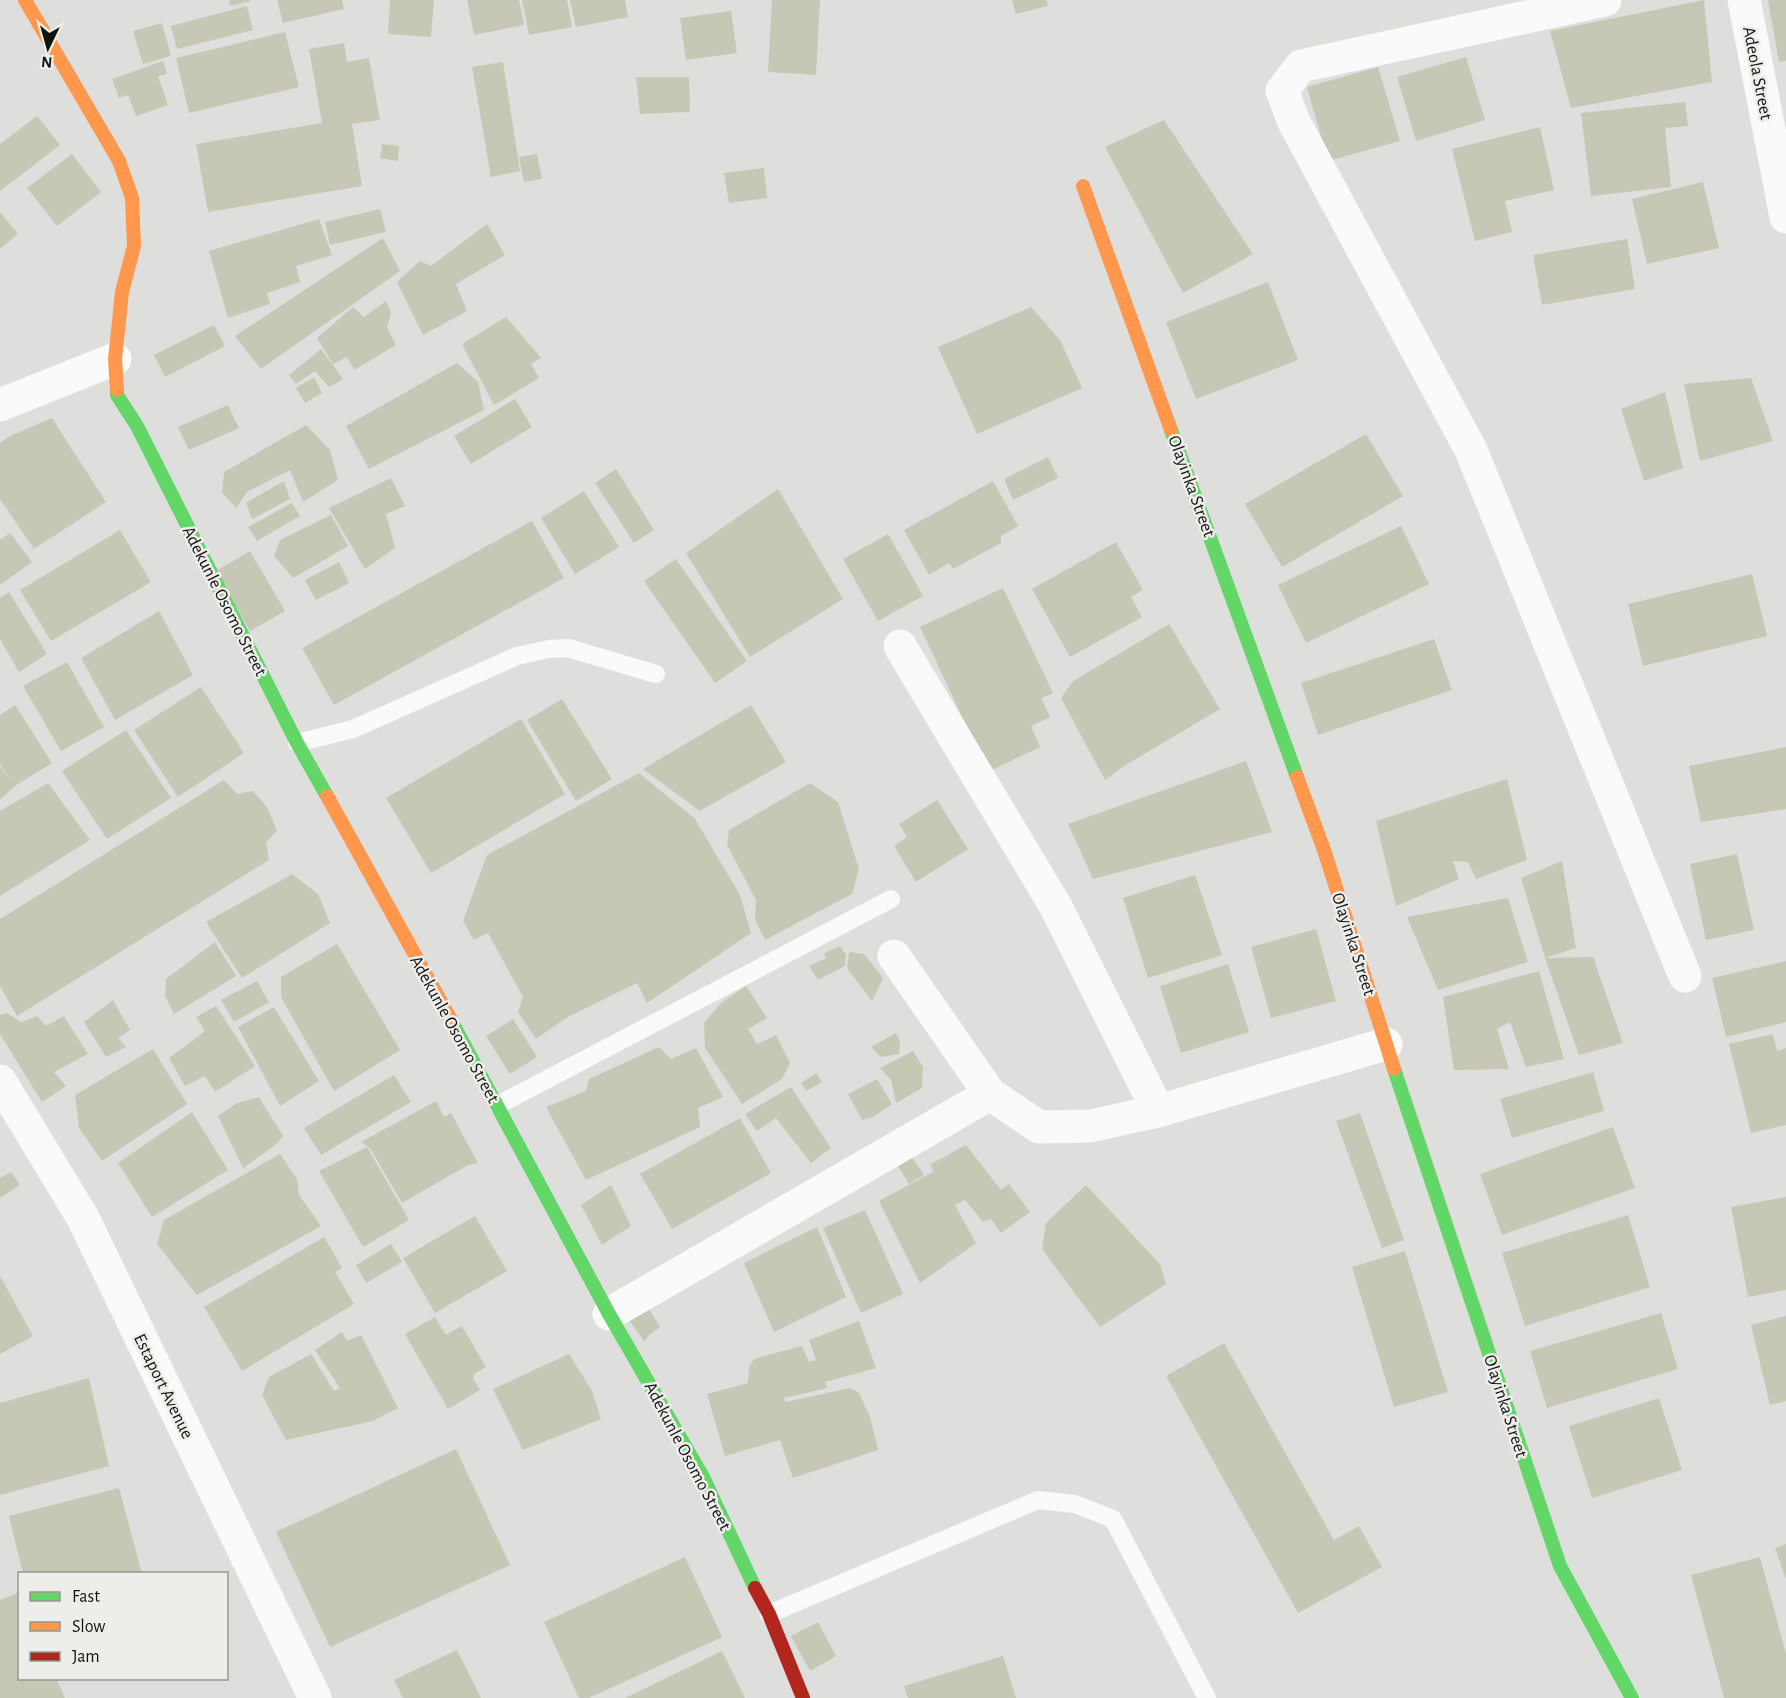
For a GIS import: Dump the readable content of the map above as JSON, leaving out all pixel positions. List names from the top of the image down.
{
  "streets": {
    "street": [
      "Adeola Street",
      "Olayinka Street",
      "Adekunle Osomo Street",
      "Estaport Avenue"
    ]
  },
  "legend": ["Fast", "Slow", "Jam"],
  "north": "bottom"
}
